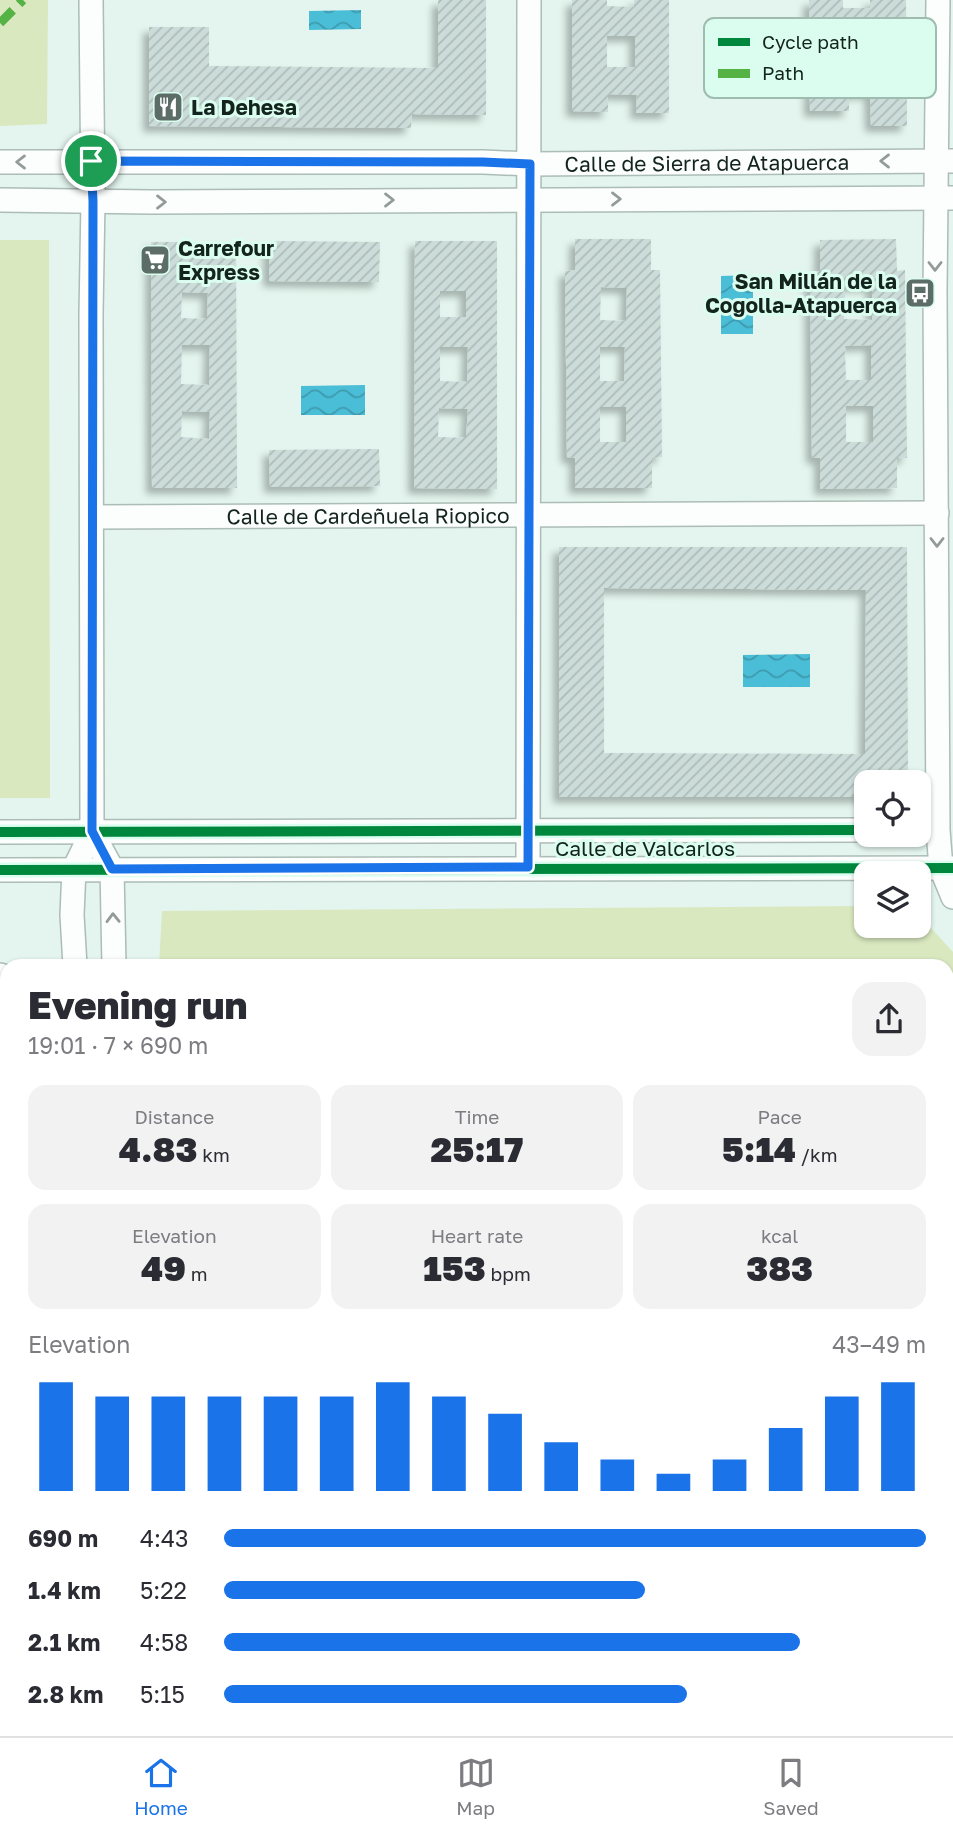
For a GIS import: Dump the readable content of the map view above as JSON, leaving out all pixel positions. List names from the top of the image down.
{
  "streets": {
    "street": ["Calle de Sierra de Atapuerca", "Calle de Cardeñuela Riopico", "Calle de Valcarlos"]
  },
  "places": {
    "restaurant": ["La Dehesa"],
    "supermarket": ["Carrefour Express"],
    "bus stop": ["San Millán de la Cogolla-Atapuerca"]
  },
  "legend": ["Cycle path", "Path"],
  "page": {
    "heading": ["Evening run", "19:01 · 7 × 690 m"],
    "stats": [
      ["Distance", "4.83 km"],
      ["Time", "25:17"],
      ["Pace", "5:14 /km"],
      ["Elevation", "49 m"],
      ["Heart rate", "153 bpm"],
      ["kcal", "383"]
    ],
    "chart": ["Elevation", "43–49 m"],
    "list": [
      {
        "name": "690 m",
        "note": "4:43"
      },
      {
        "name": "1.4 km",
        "note": "5:22"
      },
      {
        "name": "2.1 km",
        "note": "4:58"
      },
      {
        "name": "2.8 km",
        "note": "5:15"
      }
    ],
    "tabs": ["Home", "Map", "Saved"]
  }
}
